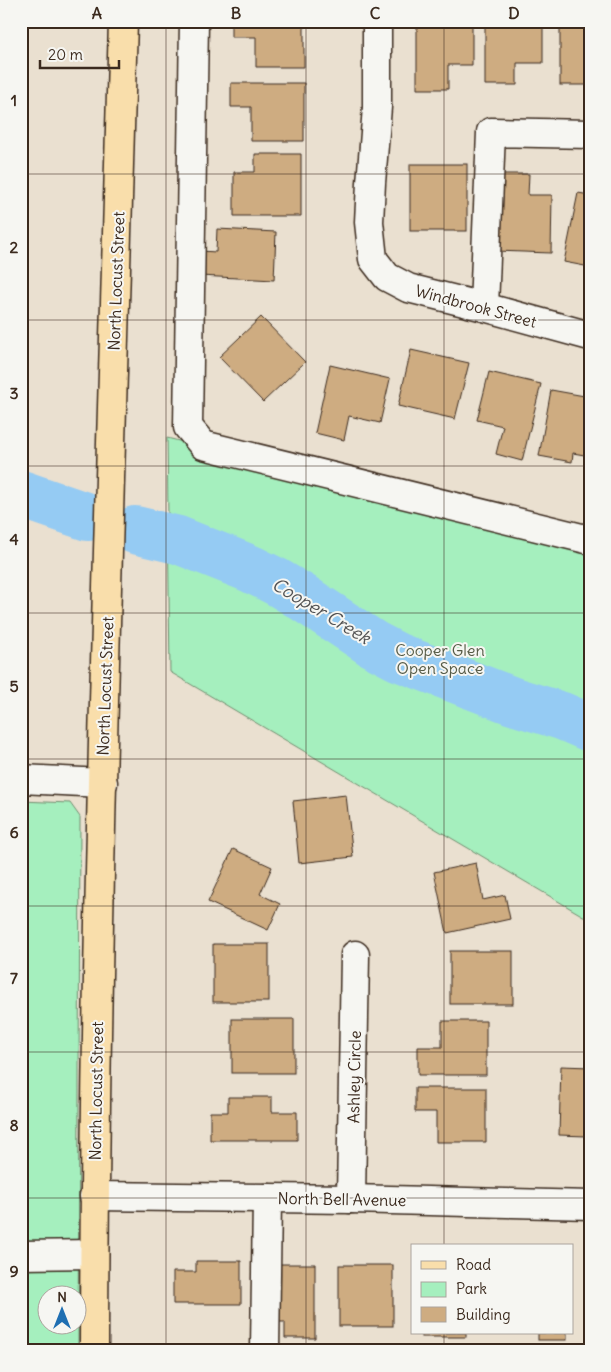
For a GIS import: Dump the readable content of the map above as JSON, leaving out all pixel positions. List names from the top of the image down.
{
  "streets": {
    "main road": ["North Locust Street"],
    "street": ["Windbrook Street", "Ashley Circle", "North Bell Avenue"]
  },
  "crossings": [
    ["North Locust Street", "North Bell Avenue"],
    ["Ashley Circle", "North Bell Avenue"]
  ],
  "water": ["Cooper Creek"],
  "parks": ["Cooper Glen Open Space"],
  "legend": ["Road", "Park", "Building"],
  "scale_bar": "20 m",
  "north": "top",
  "grid": {
    "columns": [
      "A",
      "B",
      "C",
      "D"
    ],
    "rows": [
      "1",
      "2",
      "3",
      "4",
      "5",
      "6",
      "7",
      "8",
      "9"
    ]
  }
}
